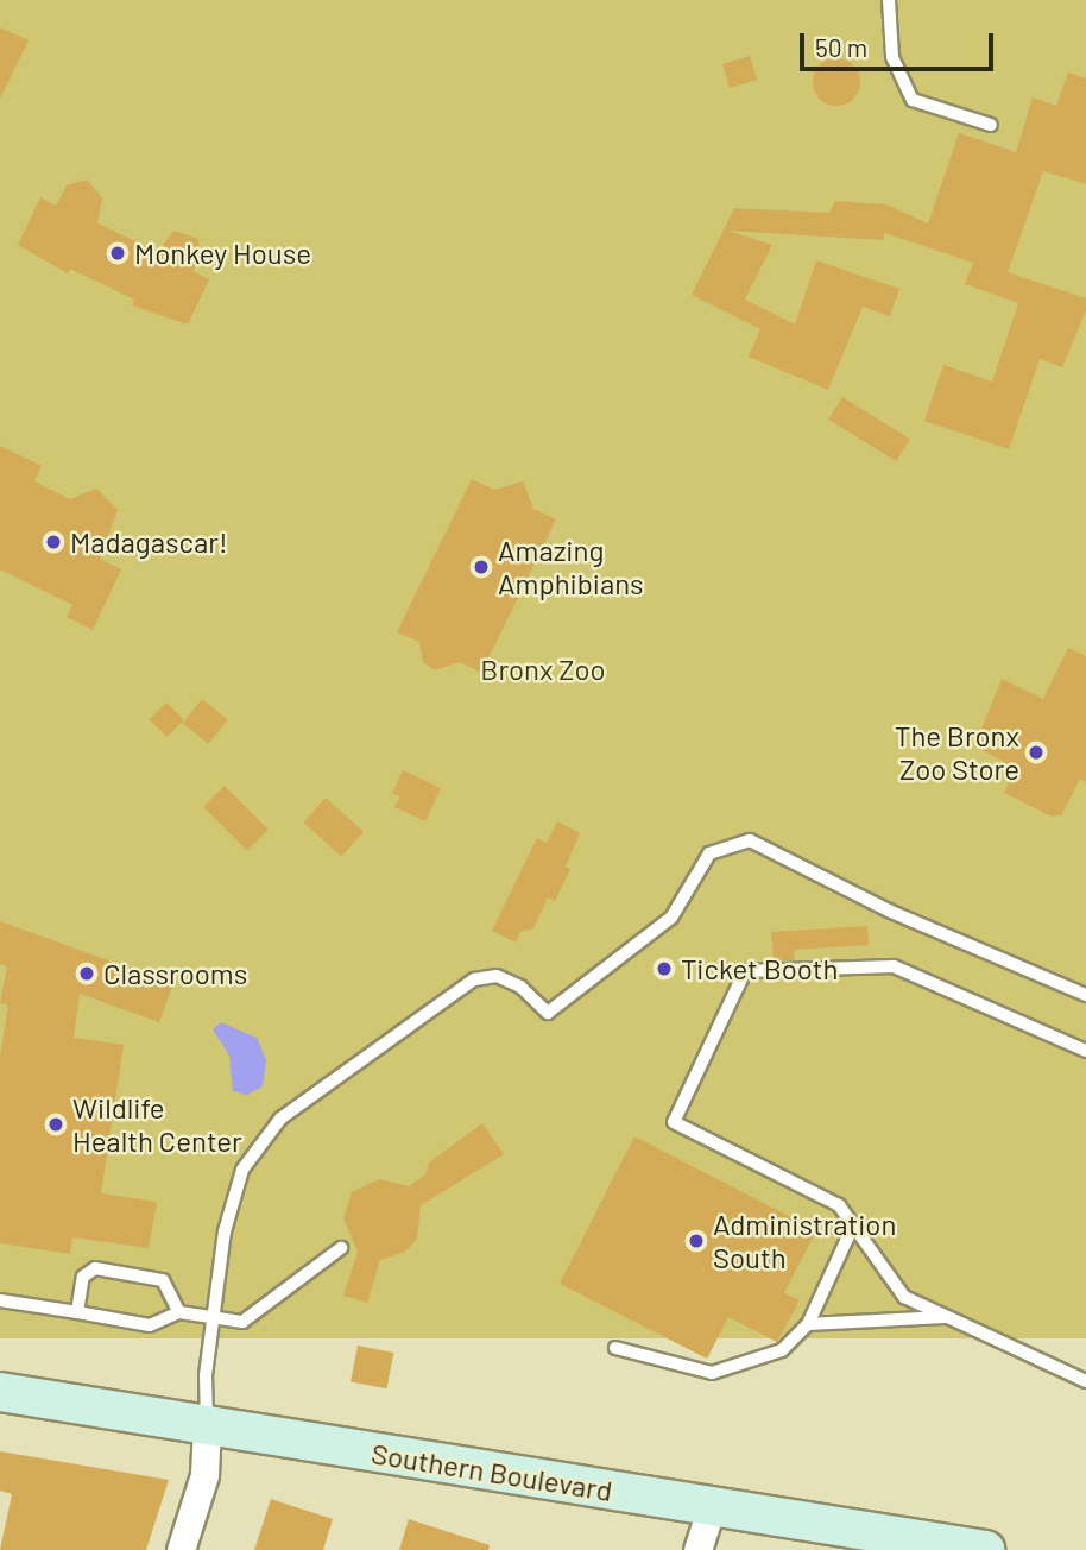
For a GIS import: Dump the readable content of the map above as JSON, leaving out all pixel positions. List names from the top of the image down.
{
  "streets": {
    "main road": ["Southern Boulevard"]
  },
  "parks": ["Bronx Zoo"],
  "places": [
    "Monkey House",
    "Madagascar!",
    "Amazing Amphibians",
    "The Bronx Zoo Store",
    "Ticket Booth",
    "Classrooms",
    "Wildlife Health Center",
    "Administration South"
  ],
  "scale_bar": "50 m"
}
